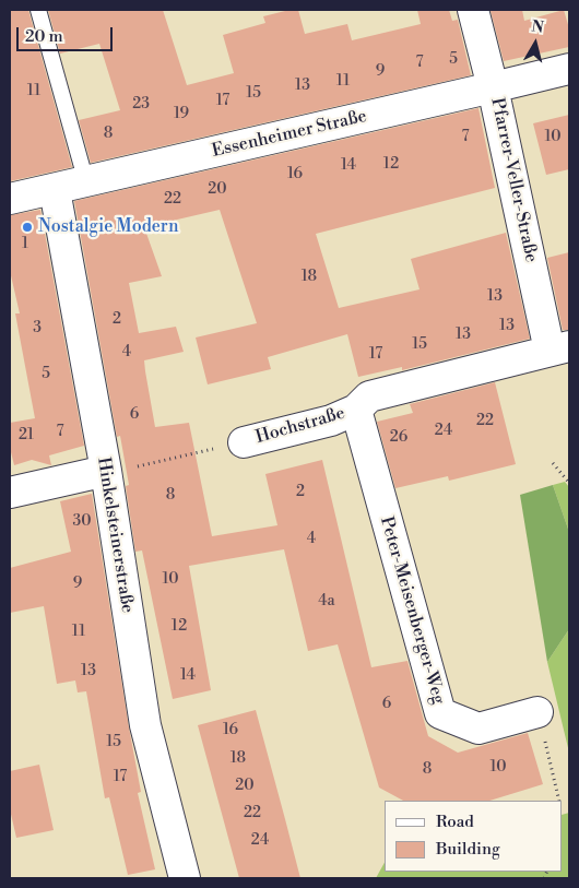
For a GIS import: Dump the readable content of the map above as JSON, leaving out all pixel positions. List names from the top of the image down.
{
  "streets": {
    "street": [
      "Essenheimer Straße",
      "Pfarrer-Veller-Straße",
      "Hochstraße",
      "Hinkelsteinerstraße",
      "Peter-Meisenberger-Weg"
    ]
  },
  "crossings": [
    ["Essenheimer Straße", "Pfarrer-Veller-Straße"],
    ["Essenheimer Straße", "Hinkelsteinerstraße"],
    ["Pfarrer-Veller-Straße", "Hochstraße"],
    ["Hochstraße", "Hinkelsteinerstraße"],
    ["Hochstraße", "Peter-Meisenberger-Weg"]
  ],
  "places": ["Nostalgie Modern"],
  "house_numbers": [
    "5",
    "7",
    "9",
    "11",
    "13",
    "11",
    "15",
    "17",
    "23",
    "19",
    "8",
    "7",
    "10",
    "12",
    "14",
    "16",
    "20",
    "22",
    "1",
    "18",
    "13",
    "2",
    "13",
    "3",
    "13",
    "15",
    "4",
    "17",
    "5",
    "6",
    "22",
    "24",
    "7",
    "21",
    "26",
    "2",
    "8",
    "30",
    "4",
    "10",
    "9",
    "4a",
    "12",
    "11",
    "13",
    "14",
    "6",
    "16",
    "15",
    "18",
    "10",
    "8",
    "17",
    "20",
    "22",
    "24"
  ],
  "legend": ["Road", "Building"],
  "scale_bar": "20 m",
  "north": "top"
}
